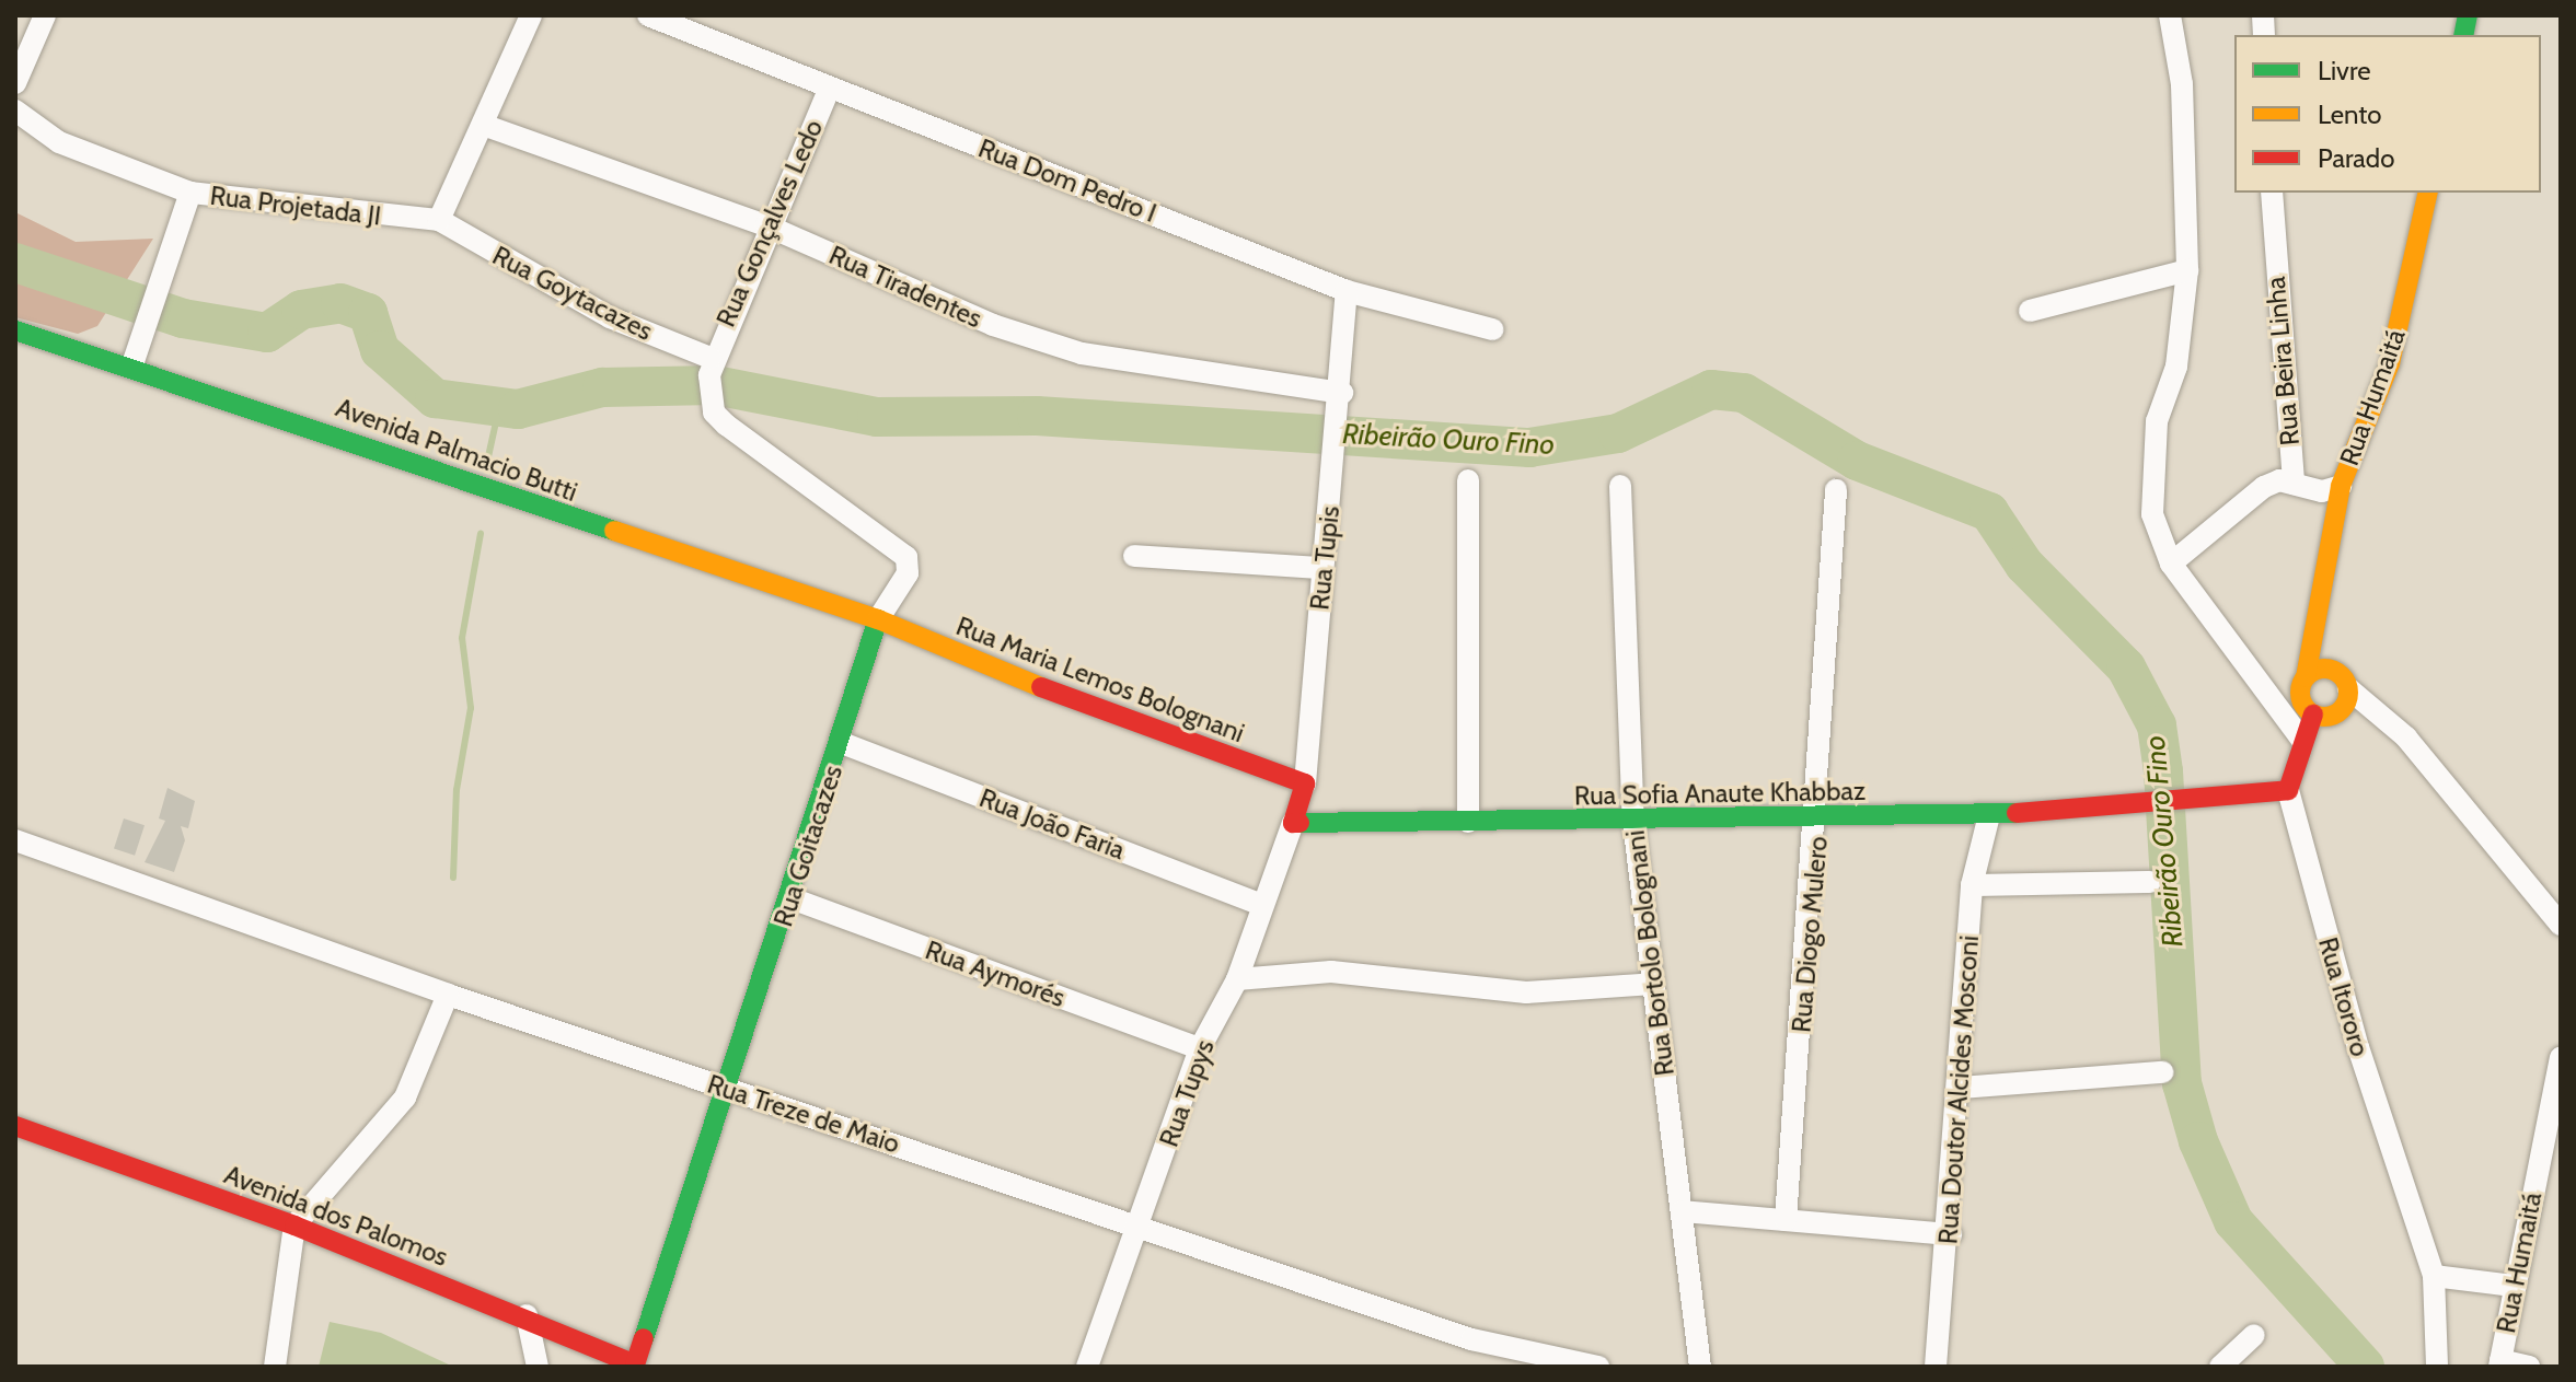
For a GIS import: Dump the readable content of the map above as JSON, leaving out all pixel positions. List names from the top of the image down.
{
  "streets": {
    "street": [
      "Rua Dom Pedro I",
      "Rua Projetada JI",
      "Rua Gonçalves Ledo",
      "Rua Tiradentes",
      "Rua Goytacazes",
      "Rua Beira Linha",
      "Rua Humaitá",
      "Avenida Palmacio Butti",
      "Rua Tupis",
      "Rua Maria Lemos Bolognani",
      "Rua Sofia Anaute Khabbaz",
      "Rua João Faria",
      "Rua Goitacazes",
      "Rua Diogo Mulero",
      "Rua Bortolo Bolognani",
      "Rua Aymorés",
      "Rua Itororo",
      "Rua Doutor Alcides Mosconi",
      "Rua Tupys",
      "Rua Treze de Maio",
      "Avenida dos Palomos"
    ]
  },
  "crossings": [
    ["Rua Dom Pedro I", "Rua Gonçalves Ledo"],
    ["Rua Dom Pedro I", "Rua Tupis"],
    ["Rua Projetada JI", "Rua Goytacazes"],
    ["Rua Gonçalves Ledo", "Rua Tiradentes"],
    ["Rua Gonçalves Ledo", "Rua Goytacazes"],
    ["Rua Gonçalves Ledo", "Rua Goitacazes"],
    ["Rua Tiradentes", "Rua Tupis"],
    ["Rua Goytacazes", "Rua Goitacazes"],
    ["Rua Beira Linha", "Rua Humaitá"],
    ["Rua Humaitá", "Rua Itororo"],
    ["Avenida Palmacio Butti", "Rua Maria Lemos Bolognani"],
    ["Avenida Palmacio Butti", "Rua Goitacazes"],
    ["Rua Tupis", "Rua Maria Lemos Bolognani"],
    ["Rua Tupis", "Rua Sofia Anaute Khabbaz"],
    ["Rua Tupis", "Rua Tupys"],
    ["Rua Maria Lemos Bolognani", "Rua Goitacazes"],
    ["Rua Sofia Anaute Khabbaz", "Rua Diogo Mulero"],
    ["Rua Sofia Anaute Khabbaz", "Rua Bortolo Bolognani"],
    ["Rua Sofia Anaute Khabbaz", "Rua Itororo"],
    ["Rua Sofia Anaute Khabbaz", "Rua Doutor Alcides Mosconi"],
    ["Rua Sofia Anaute Khabbaz", "Rua Tupys"],
    ["Rua João Faria", "Rua Goitacazes"],
    ["Rua João Faria", "Rua Tupys"],
    ["Rua Goitacazes", "Rua Aymorés"],
    ["Rua Goitacazes", "Rua Treze de Maio"],
    ["Rua Goitacazes", "Avenida dos Palomos"],
    ["Rua Aymorés", "Rua Tupys"],
    ["Rua Tupys", "Rua Treze de Maio"]
  ],
  "water": ["Ribeirão Ouro Fino"],
  "legend": ["Livre", "Lento", "Parado"]
}
